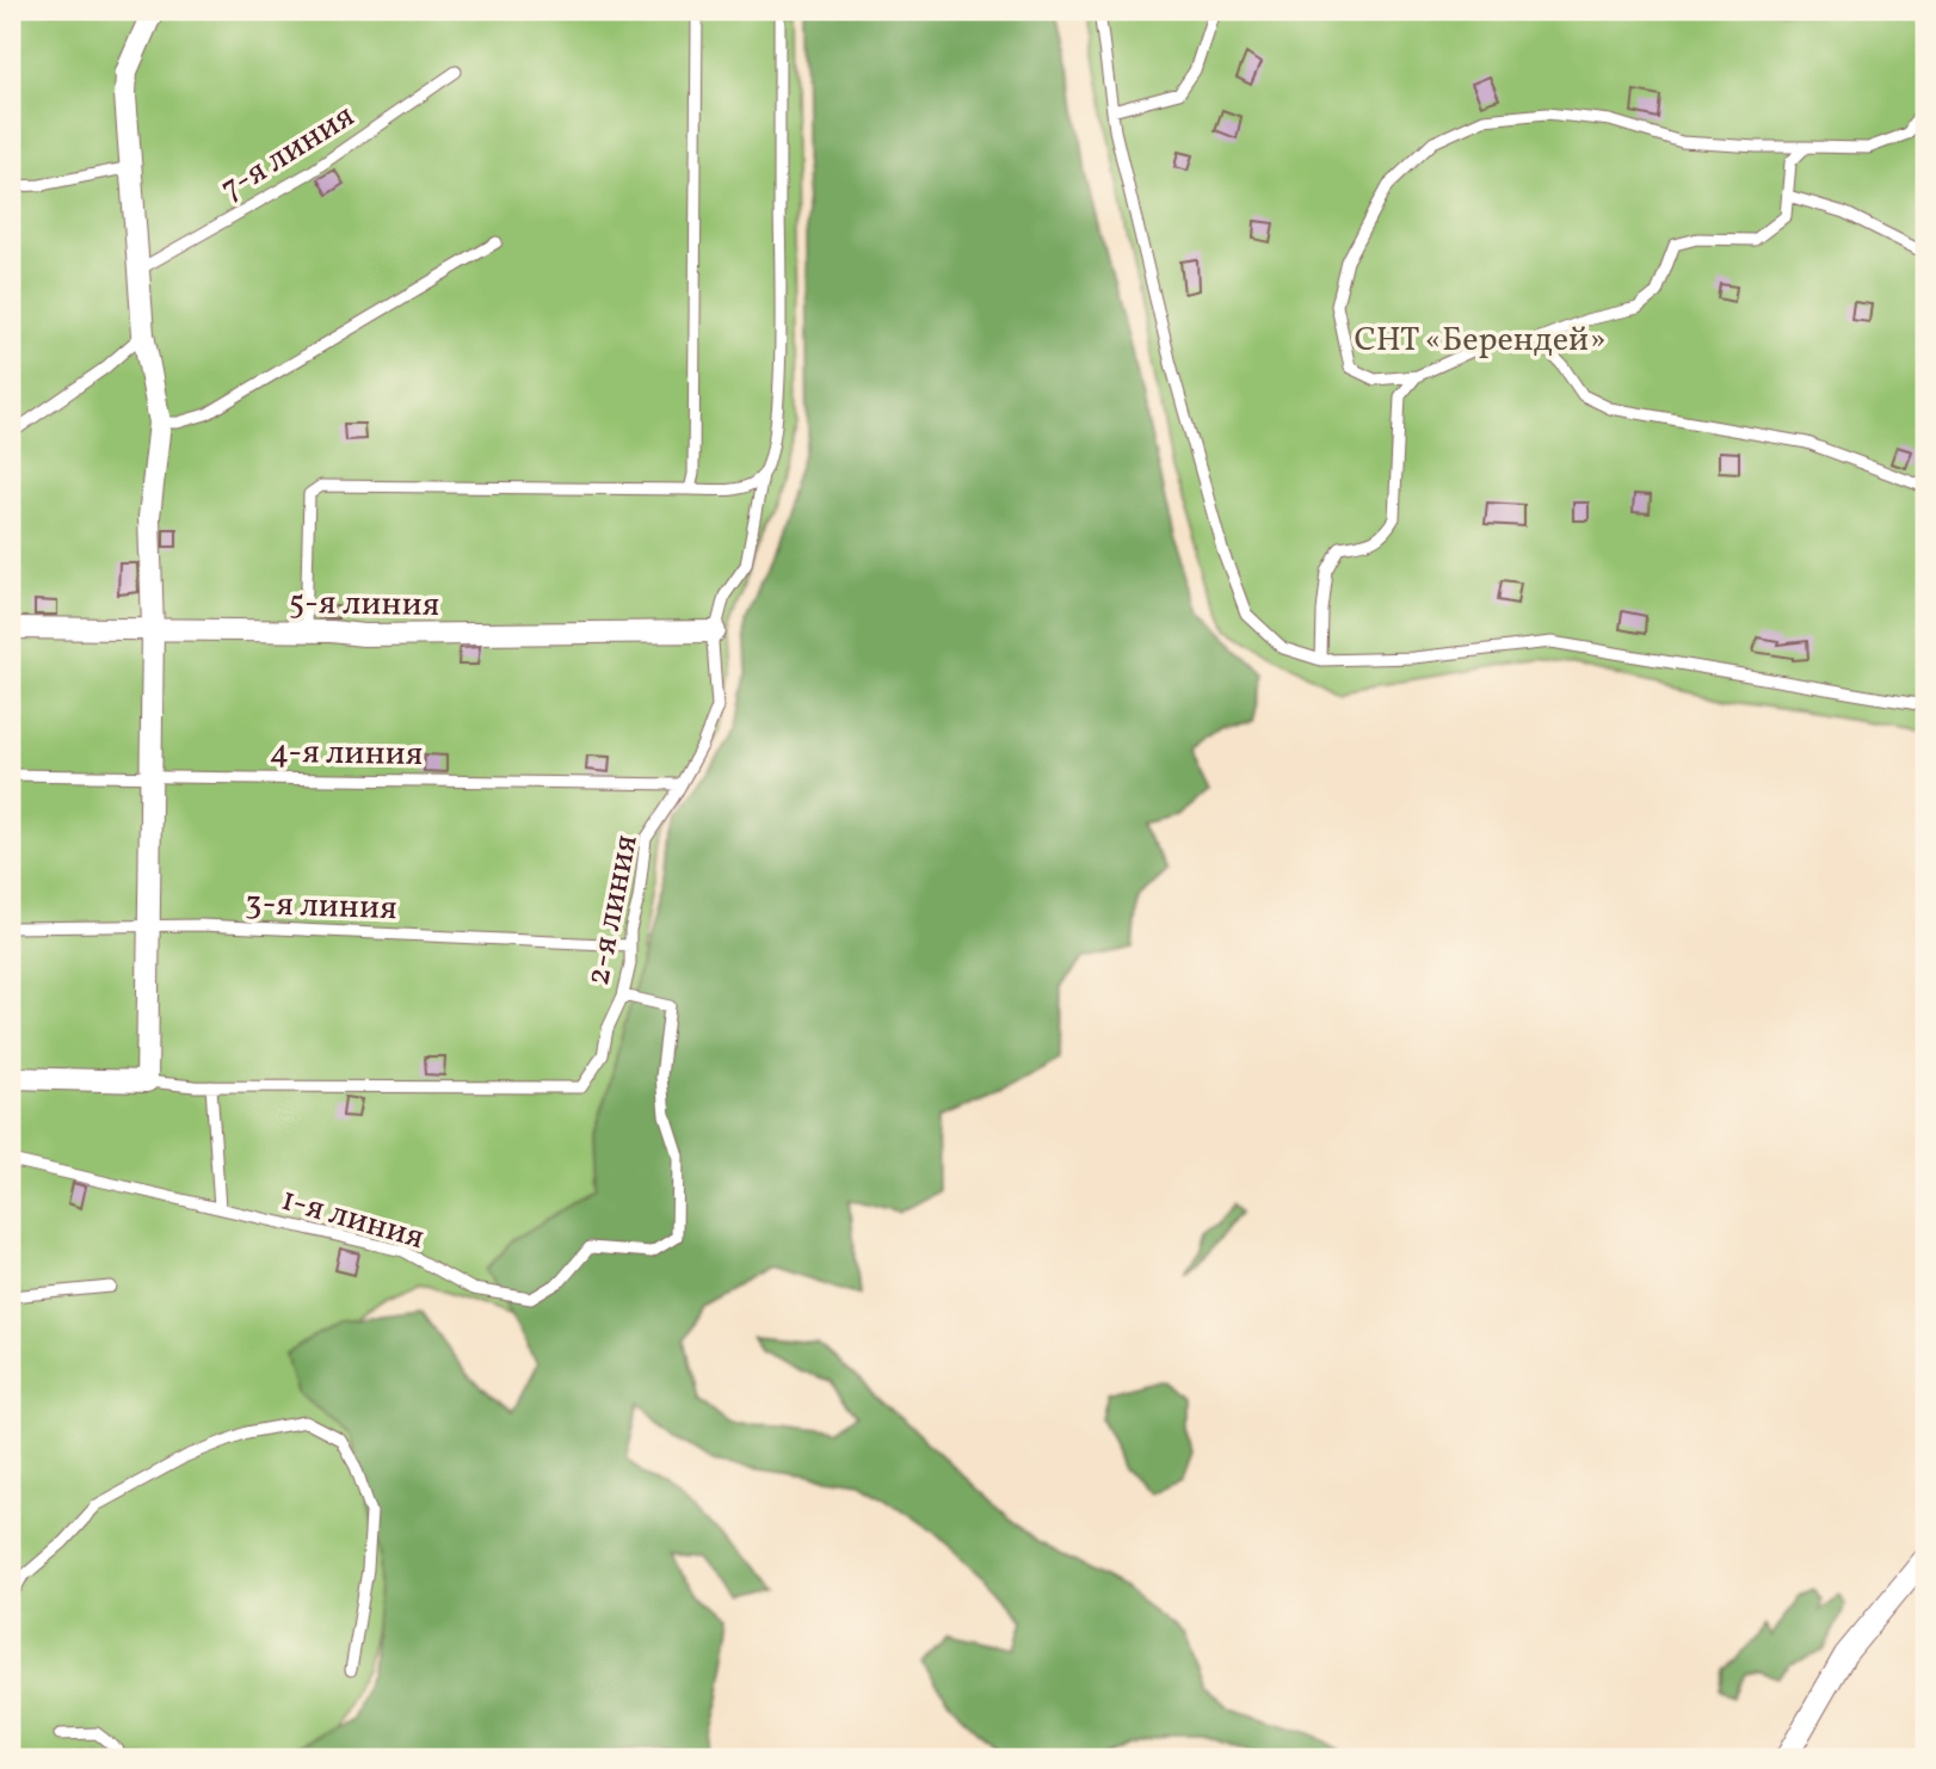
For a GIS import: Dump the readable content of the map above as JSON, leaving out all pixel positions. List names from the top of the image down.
{
  "streets": {
    "street": ["5-я линия"],
    "lane": [
      "7-я линия",
      "4-я линия",
      "3-я линия",
      "2-я линия",
      "1-я линия"
    ]
  },
  "crossings": [
    ["5-я линия", "2-я линия"],
    ["4-я линия", "2-я линия"],
    ["3-я линия", "2-я линия"],
    ["2-я линия", "1-я линия"]
  ],
  "parks": ["СНТ «Берендей»"]
}
